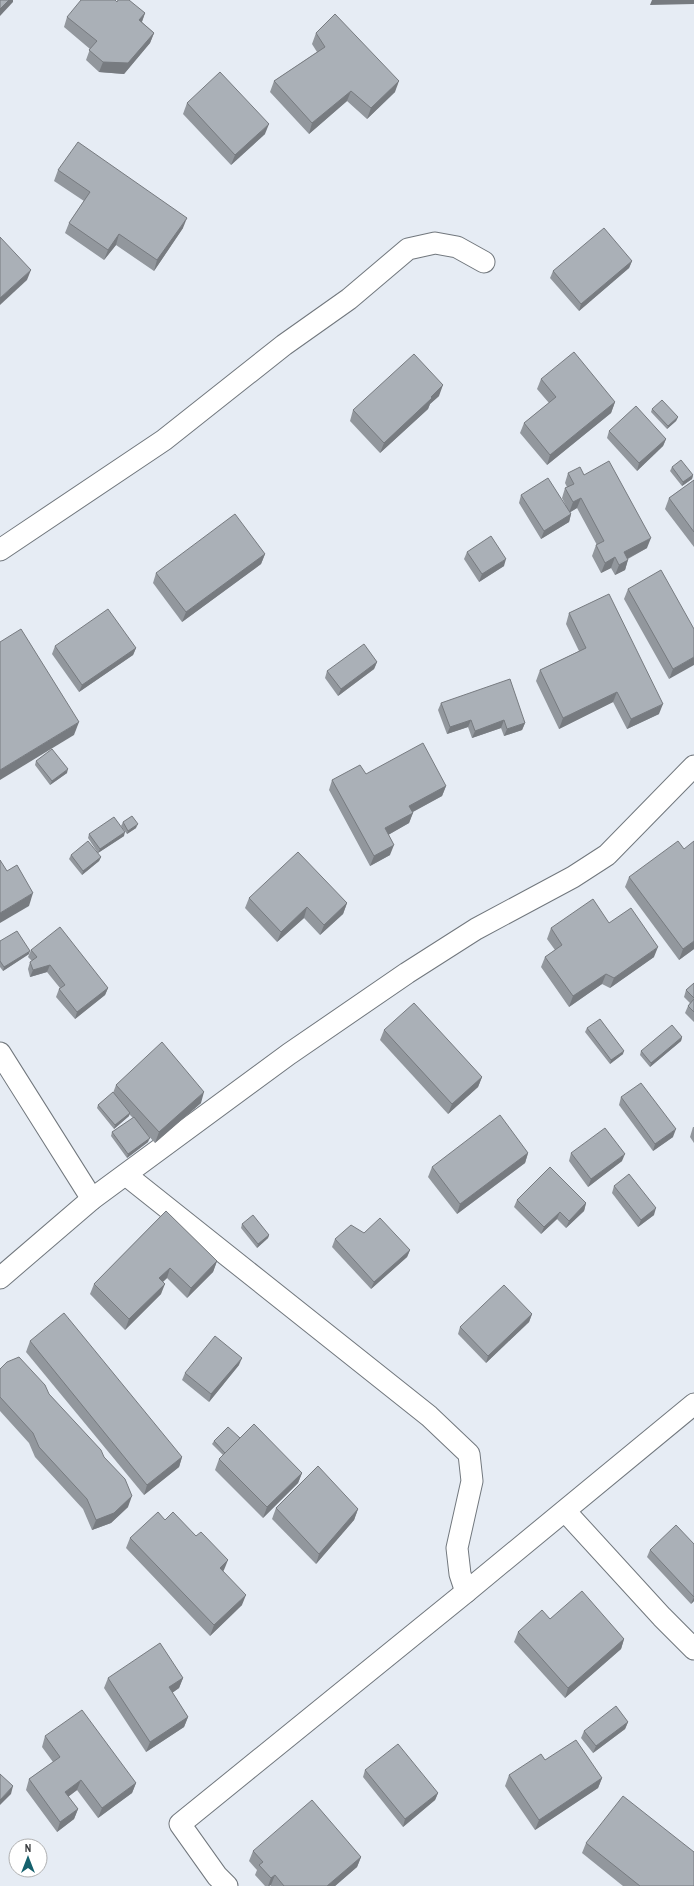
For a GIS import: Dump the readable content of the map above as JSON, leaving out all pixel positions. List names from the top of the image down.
{
  "north": "top"
}
